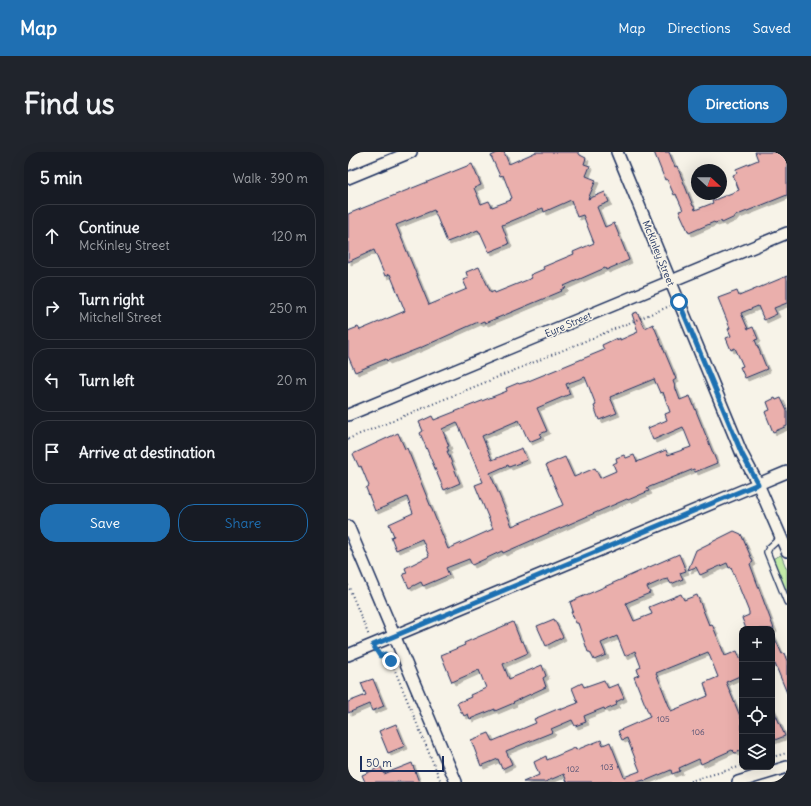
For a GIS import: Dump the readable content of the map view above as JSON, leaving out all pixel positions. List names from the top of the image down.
{
  "streets": {
    "street": ["McKinley Street", "Eyre Street"]
  },
  "crossings": [
    ["McKinley Street", "Eyre Street"]
  ],
  "house_numbers": [
    "105",
    "106",
    "103",
    "102"
  ],
  "scale_bar": "50 m",
  "north": "right",
  "page": {
    "header": "Map",
    "nav": ["Map", "Directions", "Saved"],
    "buttons": [
      "Directions",
      ["Save", "Share"]
    ],
    "title": "Find us",
    "heading": ["5 min", "Walk · 390 m"],
    "list": [
      ["Continue", "McKinley Street", "120 m"],
      ["Turn right", "Mitchell Street", "250 m"],
      ["Turn left", "20 m"],
      "Arrive at destination"
    ],
    "map_buttons": ["+", "−"],
    "scale": "50 m"
  }
}
